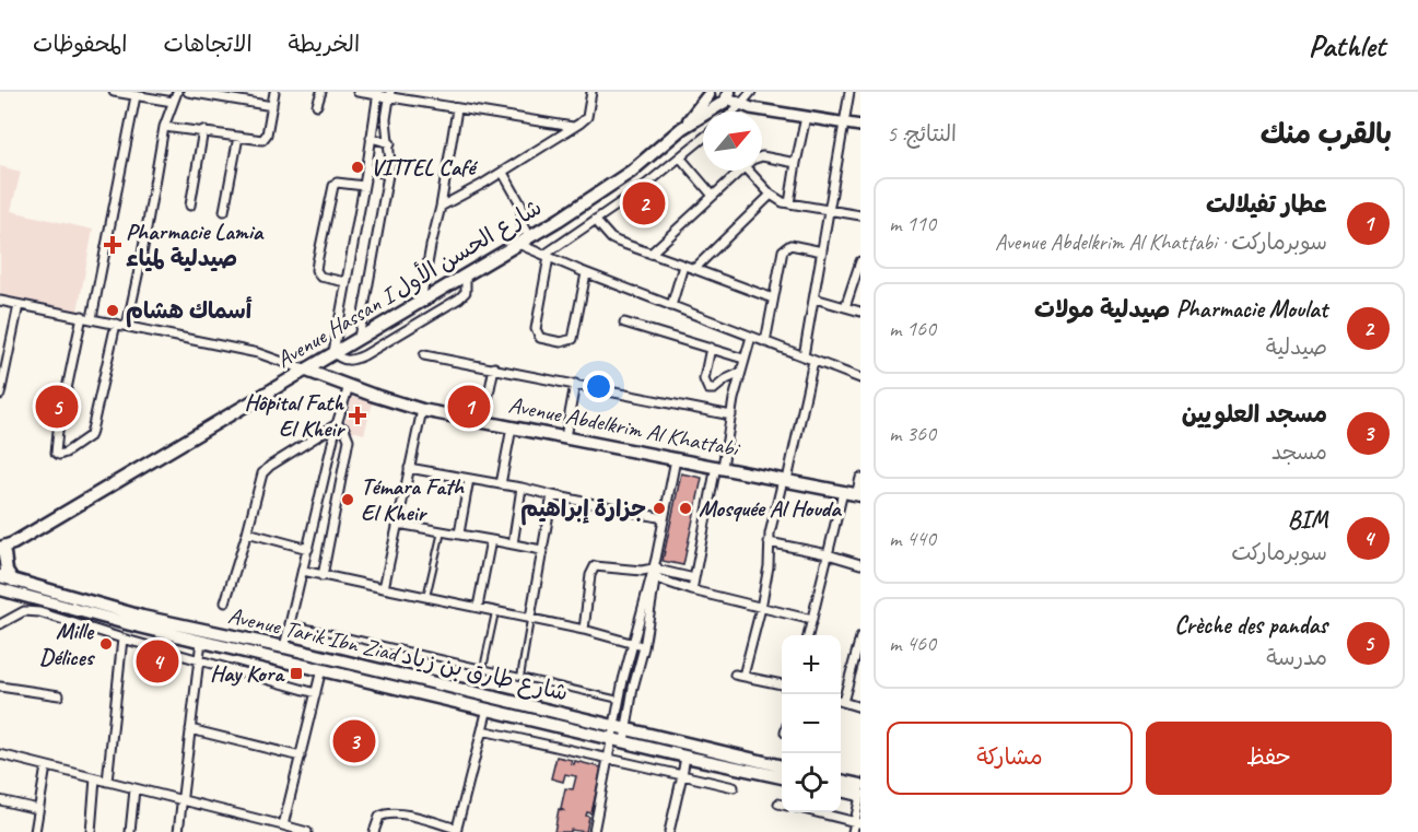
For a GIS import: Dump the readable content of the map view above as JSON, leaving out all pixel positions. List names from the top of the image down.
{
  "streets": {
    "main road": ["Avenue Hassan I شارع الحسن الأول", "Avenue Abdelkrim Al Khattabi", "Avenue Tarik Ibn Ziad شارع طارق بن زياد"]
  },
  "crossings": [
    ["Avenue Hassan I شارع الحسن الأول", "Avenue Abdelkrim Al Khattabi"]
  ],
  "places": {
    "other": [
      "VITTEL Café",
      "أسماك هشام",
      "Témara Fath El Kheir",
      "جزارة إبراهيم",
      "Mosquée Al Houda",
      "Mille Délices"
    ],
    "health": ["Pharmacie Lamia صيدلية لمياء", "Hôpital Fath El Kheir"],
    "transit": ["Hay Kora"]
  },
  "north": "top right",
  "page": {
    "header": "Pathlet",
    "nav": ["الخريطة", "الاتجاهات", "المحفوظات"],
    "heading": ["بالقرب منك", "النتائج: 5"],
    "list": [
      {
        "mark": "1",
        "name": "عطار تفيلالت",
        "note": "سوبرماركت · Avenue Abdelkrim Al Khattabi",
        "value": "110 m"
      },
      {
        "mark": "2",
        "name": "Pharmacie Moulat صيدلية مولات",
        "note": "صيدلية",
        "value": "160 m"
      },
      {
        "mark": "3",
        "name": "مسجد العلويين",
        "note": "مسجد",
        "value": "360 m"
      },
      {
        "mark": "4",
        "name": "BIM",
        "note": "سوبرماركت",
        "value": "440 m"
      },
      {
        "mark": "5",
        "name": "Crèche des pandas",
        "note": "مدرسة",
        "value": "460 m"
      }
    ],
    "pins": [
      "2",
      "1",
      "5",
      "4",
      "3"
    ],
    "map_buttons": ["+", "−"],
    "buttons": ["حفظ", "مشاركة"]
  }
}
